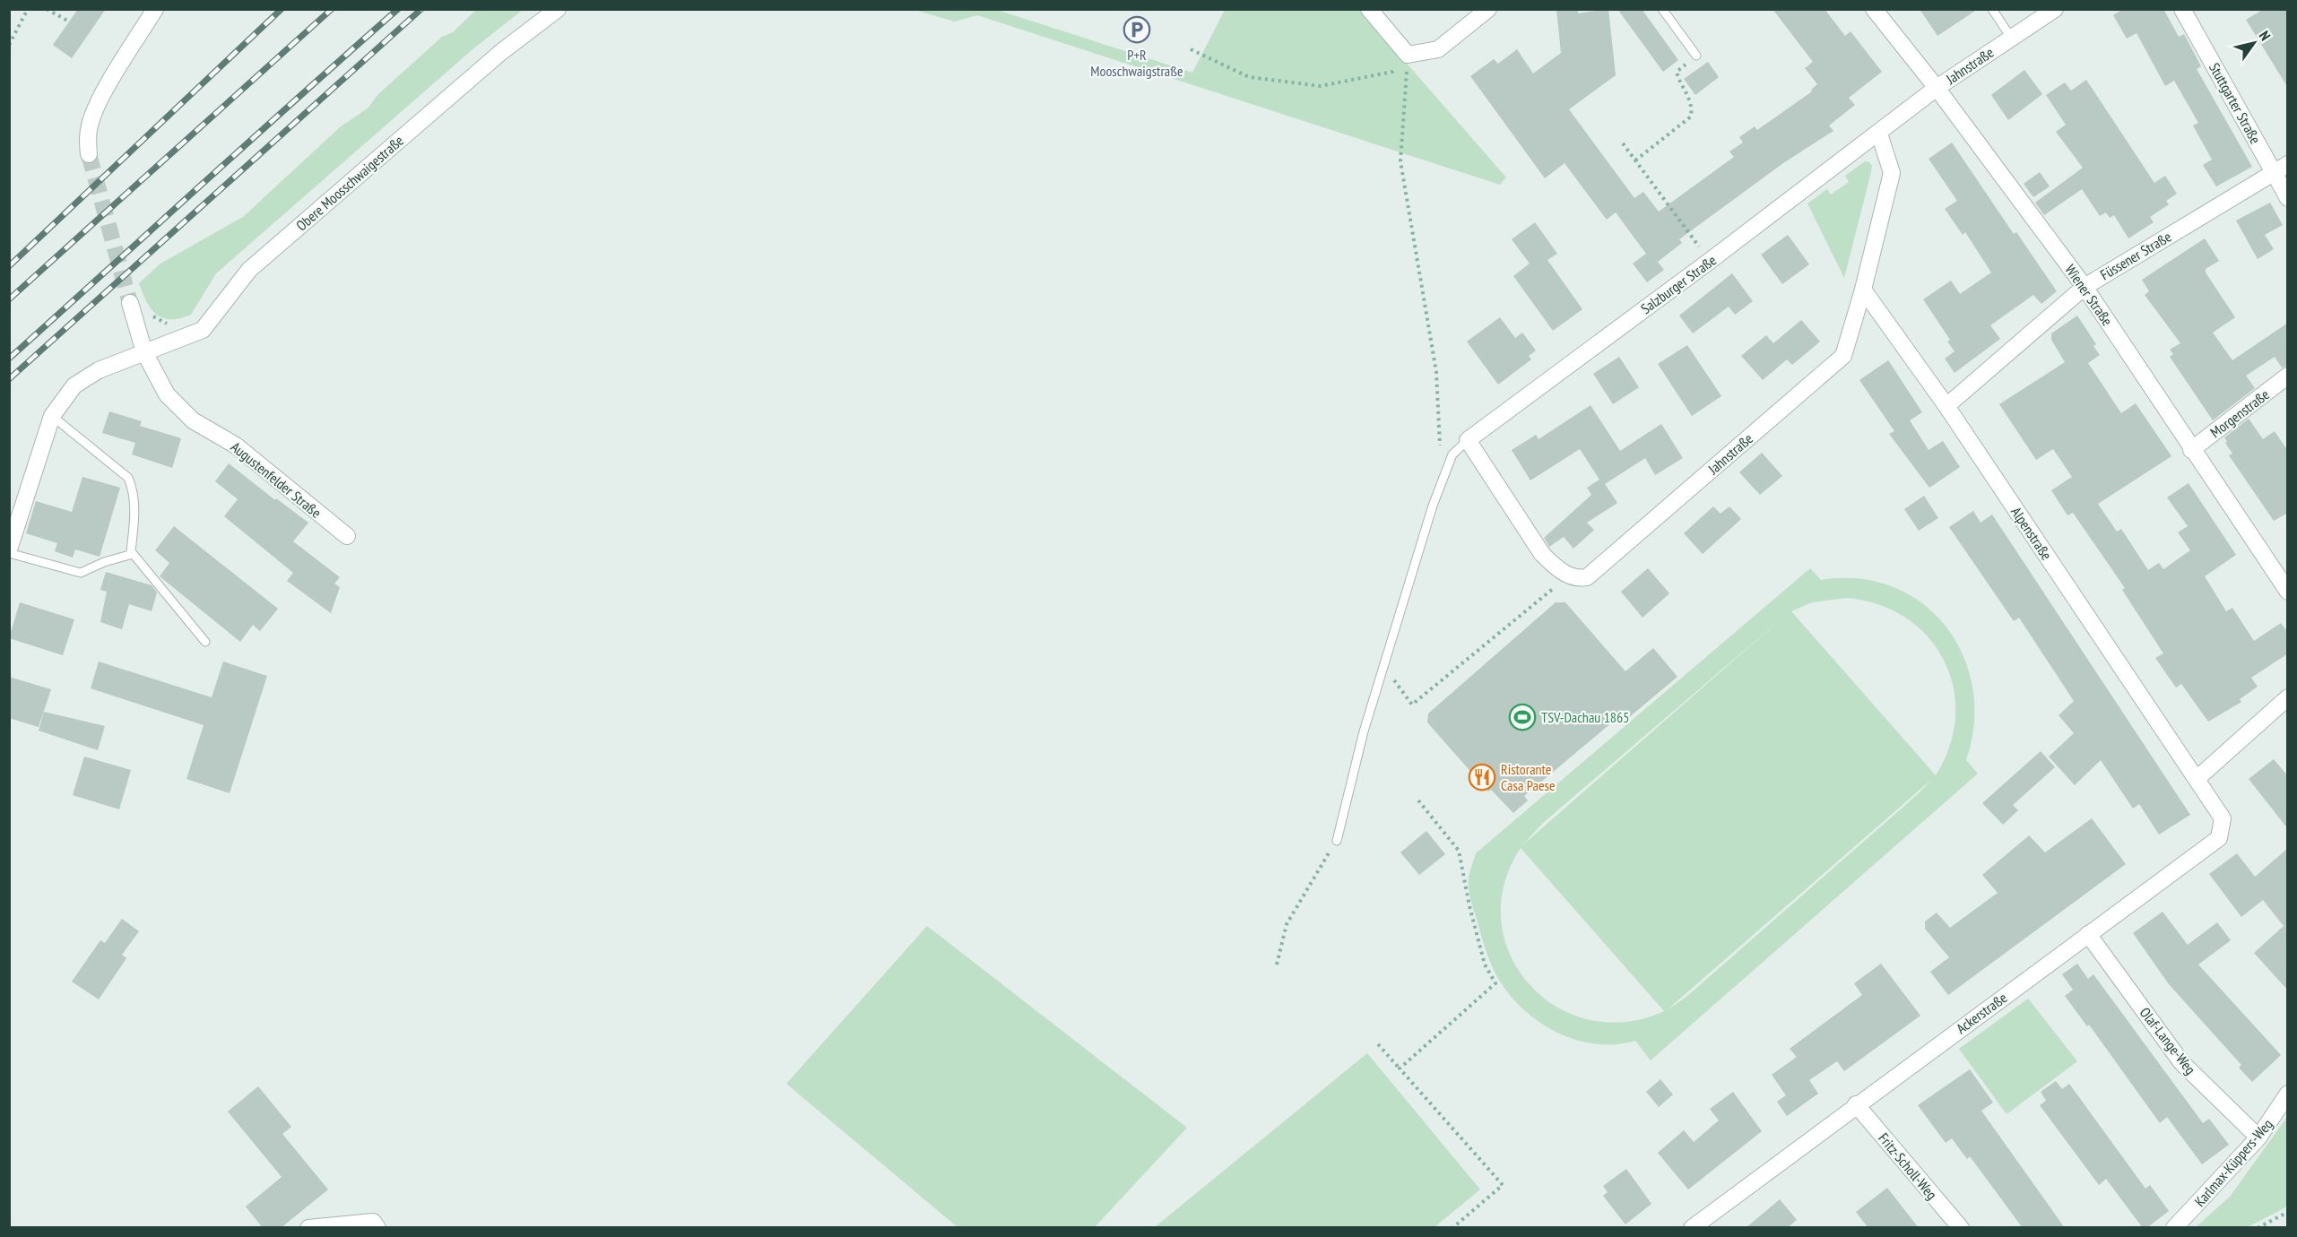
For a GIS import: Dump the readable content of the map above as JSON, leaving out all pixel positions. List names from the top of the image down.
{
  "streets": {
    "street": [
      "Jahnstraße",
      "Stuttgarter Straße",
      "Obere Moosschwaigestraße",
      "Füssener Straße",
      "Salzburger Straße",
      "Wiener Straße",
      "Morgenstraße",
      "Augustenfelder Straße",
      "Alpenstraße",
      "Ackerstraße",
      "Olaf-Lange-Weg",
      "Karlmax-Küppers-Weg",
      "Fritz-Scholl-Weg"
    ]
  },
  "crossings": [
    ["Jahnstraße", "Salzburger Straße"],
    ["Jahnstraße", "Wiener Straße"],
    ["Jahnstraße", "Alpenstraße"],
    ["Stuttgarter Straße", "Füssener Straße"],
    ["Obere Moosschwaigestraße", "Augustenfelder Straße"],
    ["Füssener Straße", "Wiener Straße"],
    ["Füssener Straße", "Alpenstraße"],
    ["Wiener Straße", "Morgenstraße"],
    ["Alpenstraße", "Ackerstraße"],
    ["Ackerstraße", "Olaf-Lange-Weg"],
    ["Ackerstraße", "Fritz-Scholl-Weg"],
    ["Olaf-Lange-Weg", "Karlmax-Küppers-Weg"]
  ],
  "places": {
    "parking": ["P+R Mooschwaigstraße"],
    "sports": ["TSV-Dachau 1865"],
    "restaurant": ["Ristorante Casa Paese"]
  },
  "north": "top right"
}
